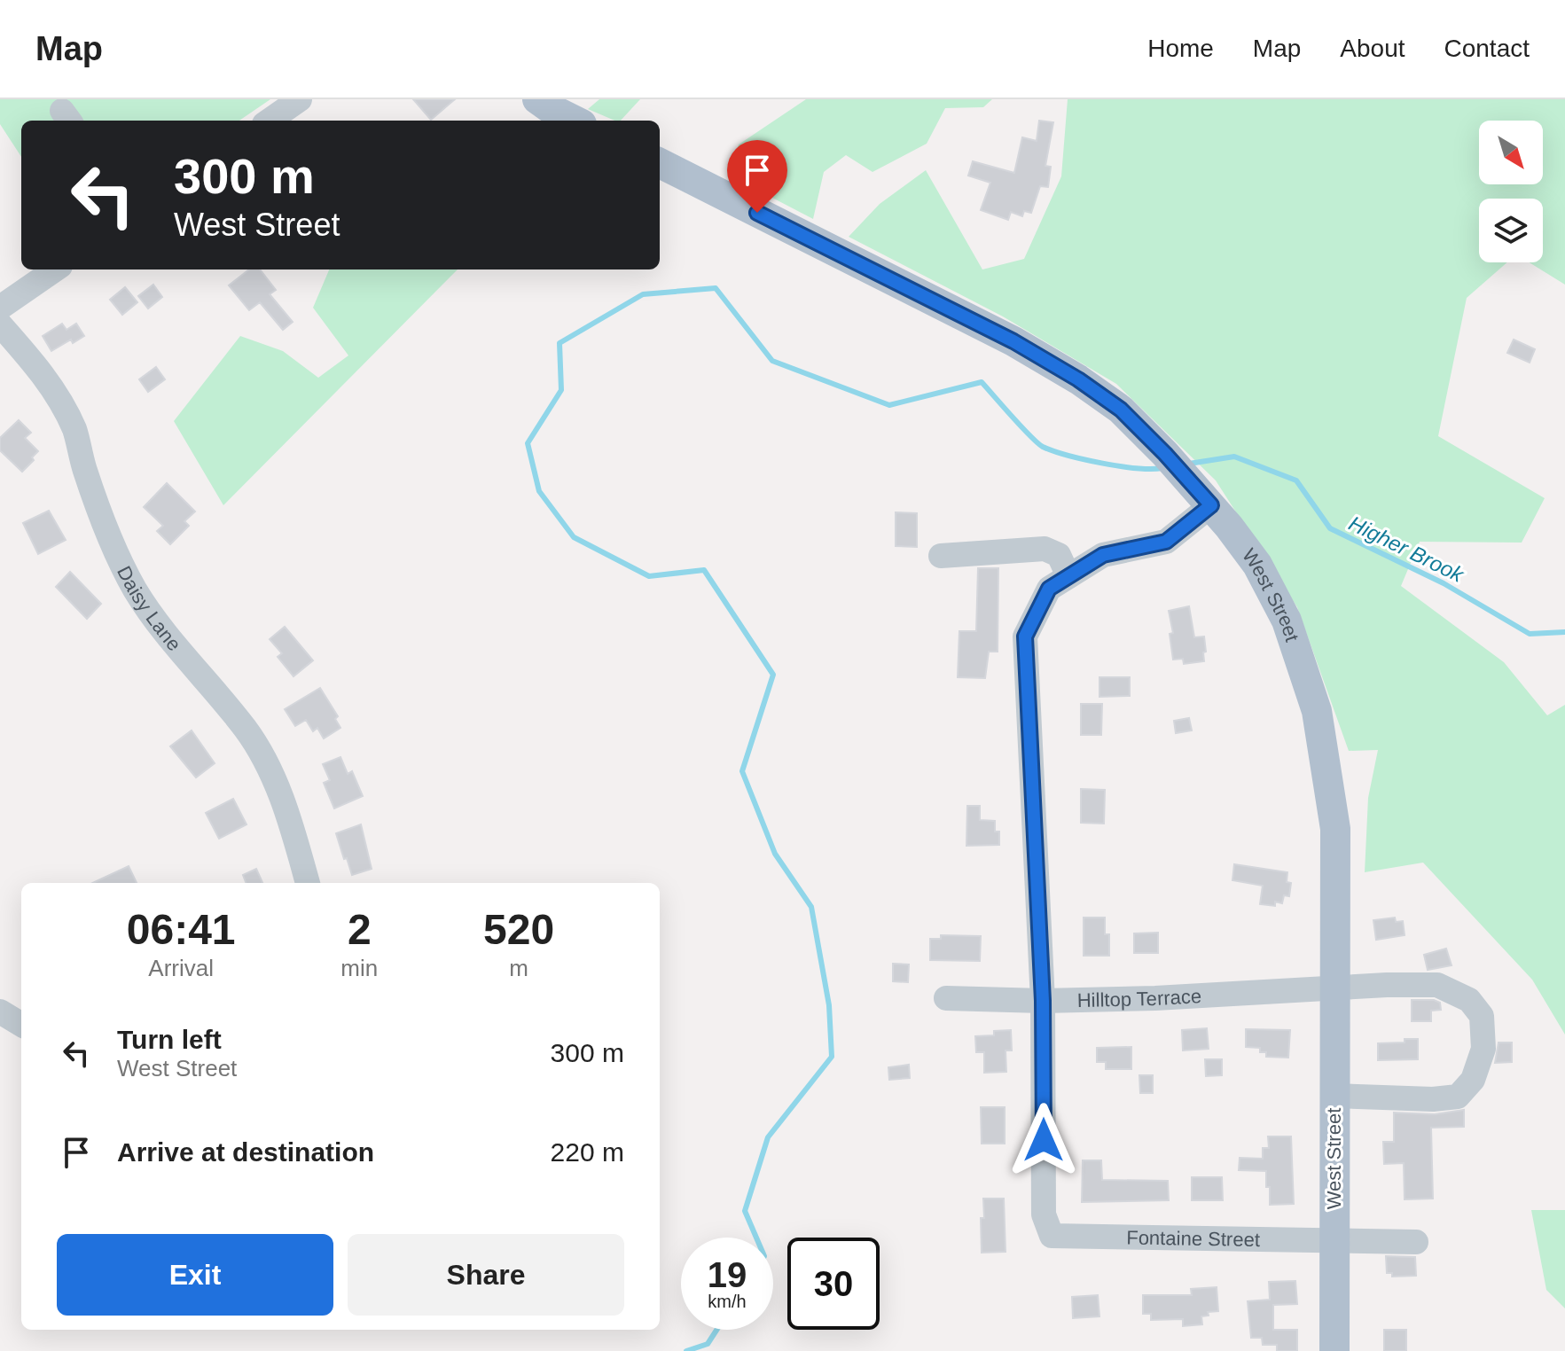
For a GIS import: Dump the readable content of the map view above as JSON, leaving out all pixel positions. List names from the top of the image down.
{
  "streets": {
    "main road": ["West Street"],
    "street": ["Daisy Lane", "Hilltop Terrace", "Fontaine Street"]
  },
  "crossings": [
    ["West Street", "Hilltop Terrace"],
    ["West Street", "Fontaine Street"],
    ["Hilltop Terrace", "Fontaine Street"]
  ],
  "water": ["Higher Brook"],
  "north": "bottom right",
  "page": {
    "header": "Map",
    "nav": [
      "Home",
      "Map",
      "About",
      "Contact"
    ],
    "turn": ["300 m", "West Street"],
    "eta": [
      "06:41",
      "Arrival",
      "2",
      "min",
      "520",
      "m"
    ],
    "list": [
      {
        "name": "Turn left",
        "note": "West Street",
        "value": "300 m"
      },
      {
        "name": "Arrive at destination",
        "value": "220 m"
      }
    ],
    "buttons": ["Exit", "Share"],
    "speed": "19 km/h",
    "limit": "30"
  }
}
